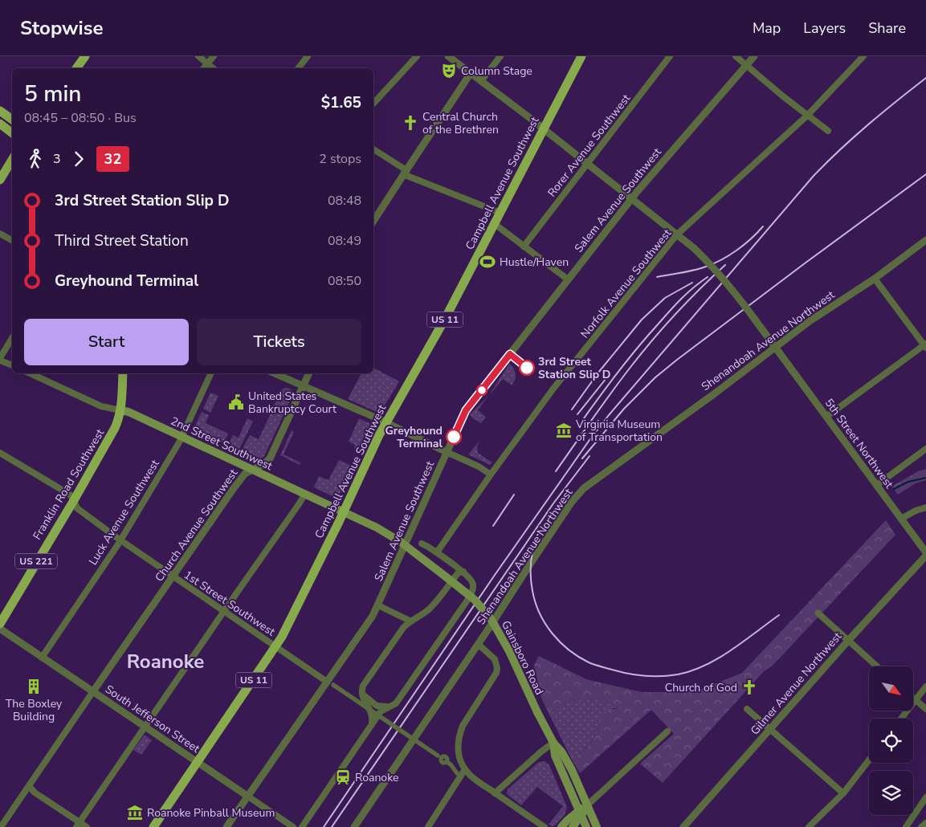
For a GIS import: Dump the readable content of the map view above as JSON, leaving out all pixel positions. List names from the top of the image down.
{
  "streets": {
    "main road": [
      "Campbell Avenue Southwest",
      "US 11",
      "2nd Street Southwest",
      "Franklin Road Southwest",
      "US 221",
      "Gainsboro Road"
    ],
    "street": [
      "Rorer Avenue Southwest",
      "Salem Avenue Southwest",
      "Norfolk Avenue Southwest",
      "Shenandoah Avenue Northwest",
      "5th Street Northwest",
      "Luck Avenue Southwest",
      "Church Avenue Southwest",
      "1st Street Southwest",
      "Gilmer Avenue Northwest",
      "South Jefferson Street"
    ]
  },
  "crossings": [
    ["Rorer Avenue Southwest", "5th Street Northwest"],
    ["Campbell Avenue Southwest", "US 11"],
    ["Campbell Avenue Southwest", "2nd Street Southwest"],
    ["Campbell Avenue Southwest", "5th Street Northwest"],
    ["Campbell Avenue Southwest", "1st Street Southwest"],
    ["Campbell Avenue Southwest", "South Jefferson Street"],
    ["Salem Avenue Southwest", "2nd Street Southwest"],
    ["Salem Avenue Southwest", "5th Street Northwest"],
    ["Salem Avenue Southwest", "1st Street Southwest"],
    ["Salem Avenue Southwest", "Gainsboro Road"],
    ["Salem Avenue Southwest", "South Jefferson Street"],
    ["Norfolk Avenue Southwest", "5th Street Northwest"],
    ["US 11", "South Jefferson Street"],
    ["Shenandoah Avenue Northwest", "5th Street Northwest"],
    ["2nd Street Southwest", "Franklin Road Southwest"],
    ["2nd Street Southwest", "Luck Avenue Southwest"],
    ["2nd Street Southwest", "Church Avenue Southwest"],
    ["2nd Street Southwest", "Gainsboro Road"],
    ["Franklin Road Southwest", "1st Street Southwest"],
    ["Luck Avenue Southwest", "1st Street Southwest"],
    ["Luck Avenue Southwest", "South Jefferson Street"],
    ["Church Avenue Southwest", "1st Street Southwest"],
    ["Church Avenue Southwest", "South Jefferson Street"]
  ],
  "districts": ["Roanoke"],
  "places": {
    "theatre": ["Column Stage"],
    "church": ["Central Church of the Brethren", "Church of God"],
    "sports": ["Hustle/Haven"],
    "other": ["3rd Street Station Slip D", "Greyhound Terminal"],
    "public building": ["United States Bankruptcy Court"],
    "museum": ["Virginia Museum of Transportation", "Roanoke Pinball Museum"],
    "building": ["The Boxley Building"],
    "station": ["Roanoke"]
  },
  "lines": ["bus line 32"],
  "north": "bottom right",
  "page": {
    "header": "Stopwise",
    "nav": ["Map", "Layers", "Share"],
    "heading": ["5 min", "08:45 – 08:50 · Bus", "$1.65"],
    "legs": ["3", "32", "2 stops"],
    "list": [
      {
        "name": "3rd Street Station Slip D",
        "value": "08:48"
      },
      {
        "name": "Third Street Station",
        "value": "08:49"
      },
      {
        "name": "Greyhound Terminal",
        "value": "08:50"
      }
    ],
    "buttons": ["Start", "Tickets"]
  }
}
